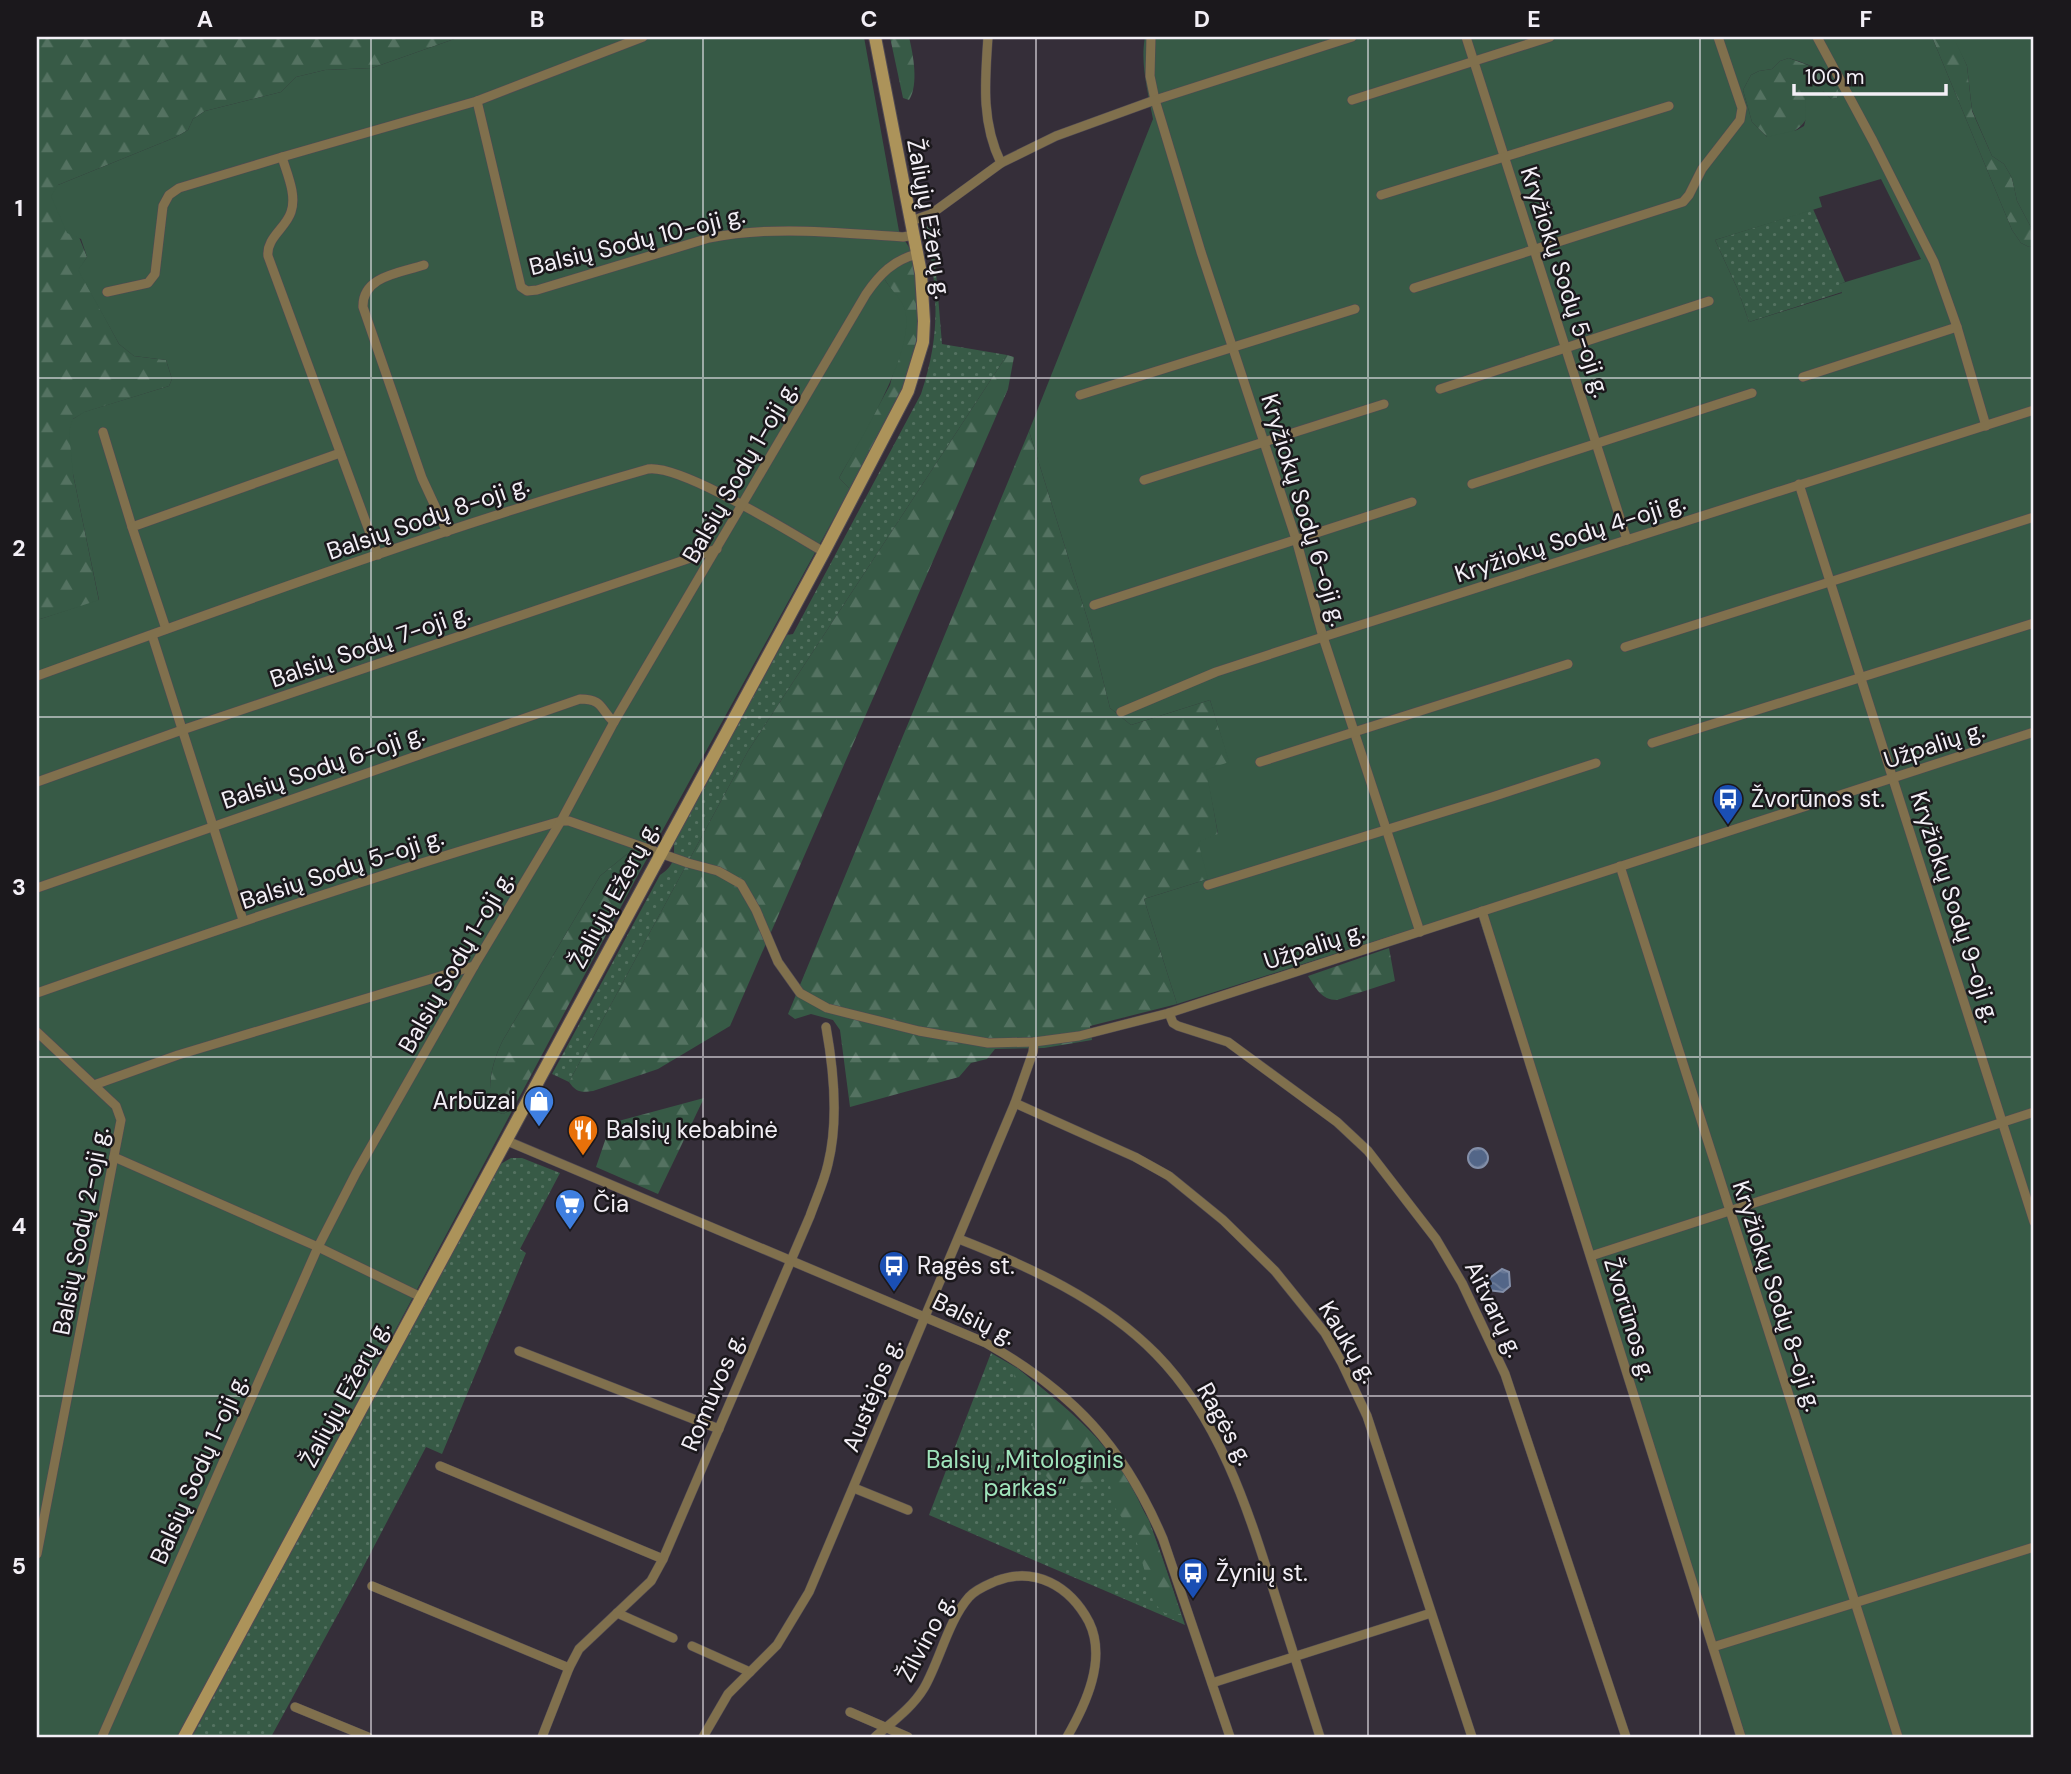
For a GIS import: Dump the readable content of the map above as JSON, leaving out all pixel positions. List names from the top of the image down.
{
  "streets": {
    "main road": ["Žaliųjų Ežerų g."],
    "street": [
      "Balsių Sodų 10-oji g.",
      "Kryžiokų Sodų 5-oji g.",
      "Balsių Sodų 1-oji g.",
      "Kryžiokų Sodų 6-oji g.",
      "Balsių Sodų 8-oji g.",
      "Kryžiokų Sodų 4-oji g.",
      "Balsių Sodų 7-oji g.",
      "Užpalių g.",
      "Balsių Sodų 6-oji g.",
      "Balsių Sodų 5-oji g.",
      "Kryžiokų Sodų 9-oji g.",
      "Balsių Sodų 2-oji g.",
      "Kryžiokų Sodų 8-oji g.",
      "Aitvarų g.",
      "Balsių g.",
      "Žvorūnos g.",
      "Kaukų g.",
      "Romuvos g.",
      "Austėjos g.",
      "Ragės g.",
      "Žilvino g."
    ]
  },
  "crossings": [
    ["Žaliųjų Ežerų g.", "Balsių Sodų 10-oji g."],
    ["Žaliųjų Ežerų g.", "Balsių Sodų 1-oji g."],
    ["Žaliųjų Ežerų g.", "Balsių Sodų 8-oji g."],
    ["Žaliųjų Ežerų g.", "Užpalių g."],
    ["Žaliųjų Ežerų g.", "Balsių g."],
    ["Kryžiokų Sodų 5-oji g.", "Kryžiokų Sodų 4-oji g."],
    ["Balsių Sodų 1-oji g.", "Balsių Sodų 8-oji g."],
    ["Balsių Sodų 1-oji g.", "Balsių Sodų 7-oji g."],
    ["Balsių Sodų 1-oji g.", "Balsių Sodų 6-oji g."],
    ["Balsių Sodų 1-oji g.", "Balsių Sodų 5-oji g."],
    ["Kryžiokų Sodų 6-oji g.", "Kryžiokų Sodų 4-oji g."],
    ["Kryžiokų Sodų 6-oji g.", "Užpalių g."],
    ["Kryžiokų Sodų 4-oji g.", "Kryžiokų Sodų 9-oji g."],
    ["Užpalių g.", "Kryžiokų Sodų 9-oji g."],
    ["Užpalių g.", "Kryžiokų Sodų 8-oji g."],
    ["Užpalių g.", "Aitvarų g."],
    ["Užpalių g.", "Žvorūnos g."],
    ["Užpalių g.", "Austėjos g."],
    ["Balsių g.", "Romuvos g."],
    ["Balsių g.", "Austėjos g."],
    ["Kaukų g.", "Austėjos g."],
    ["Austėjos g.", "Ragės g."]
  ],
  "parks": ["Balsių „Mitologinis parkas“"],
  "places": {
    "bus stop": ["Žvorūnos st.", "Ragės st.", "Žynių st."],
    "shop": ["Arbūzai"],
    "restaurant": ["Balsių kebabinė"],
    "supermarket": ["Čia"]
  },
  "scale_bar": "100 m",
  "grid": {
    "columns": [
      "A",
      "B",
      "C",
      "D",
      "E",
      "F"
    ],
    "rows": [
      "1",
      "2",
      "3",
      "4",
      "5"
    ]
  }
}
